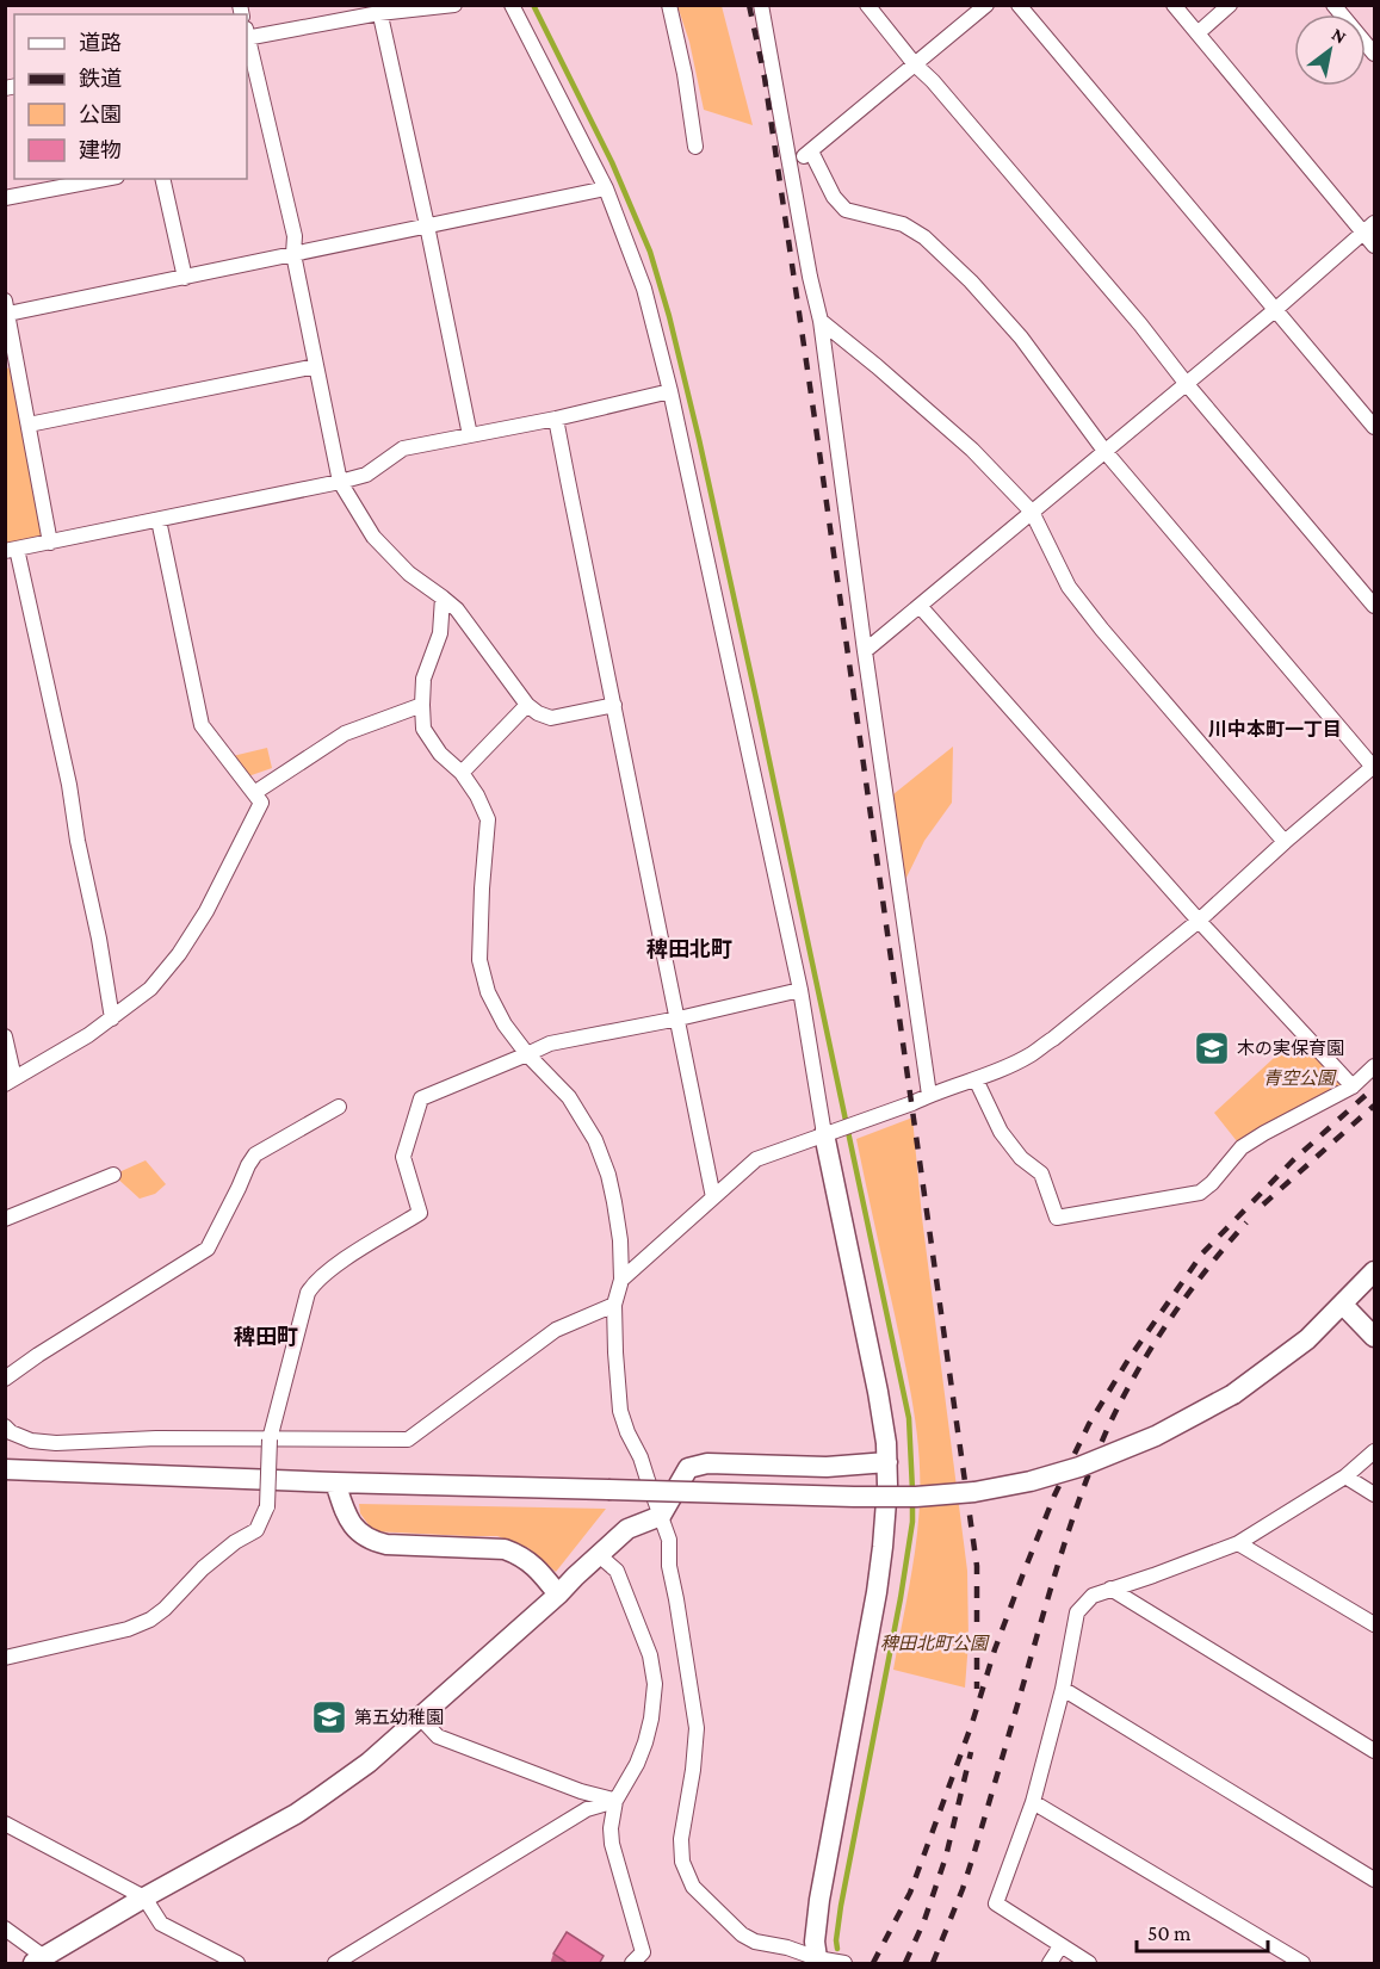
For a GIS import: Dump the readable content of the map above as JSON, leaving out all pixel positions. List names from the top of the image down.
{
  "districts": ["川中本町一丁目", "稗田北町", "稗田町"],
  "parks": ["青空公園", "稗田北町公園"],
  "places": {
    "school or university": ["木の実保育園", "第五幼稚園"]
  },
  "legend": [
    "道路",
    "鉄道",
    "公園",
    "建物"
  ],
  "scale_bar": "50 m",
  "north": "top right"
}
